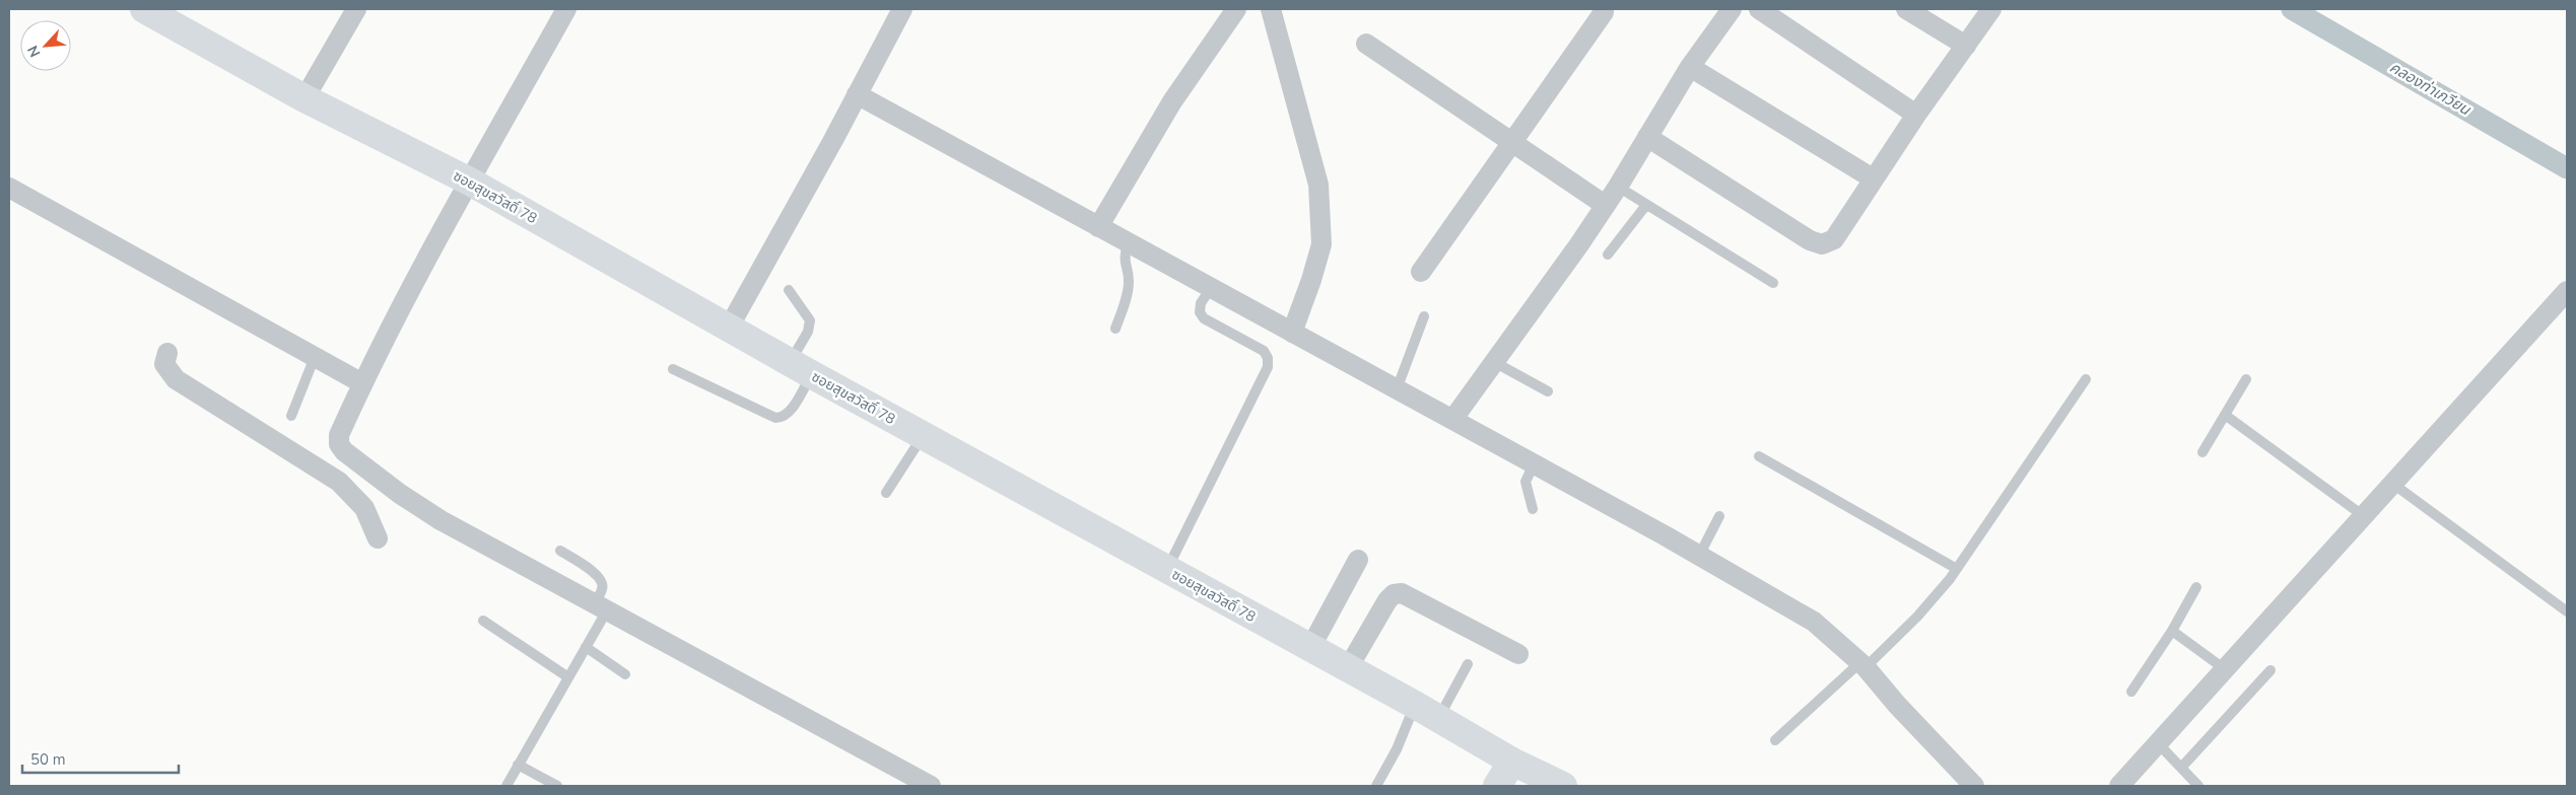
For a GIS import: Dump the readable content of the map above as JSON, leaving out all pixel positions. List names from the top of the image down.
{
  "streets": {
    "street": ["ซอยสุขสวัสดิ์ 78"]
  },
  "water": ["คลองท่าเกวียน"],
  "scale_bar": "50 m",
  "north": "bottom left"
}
